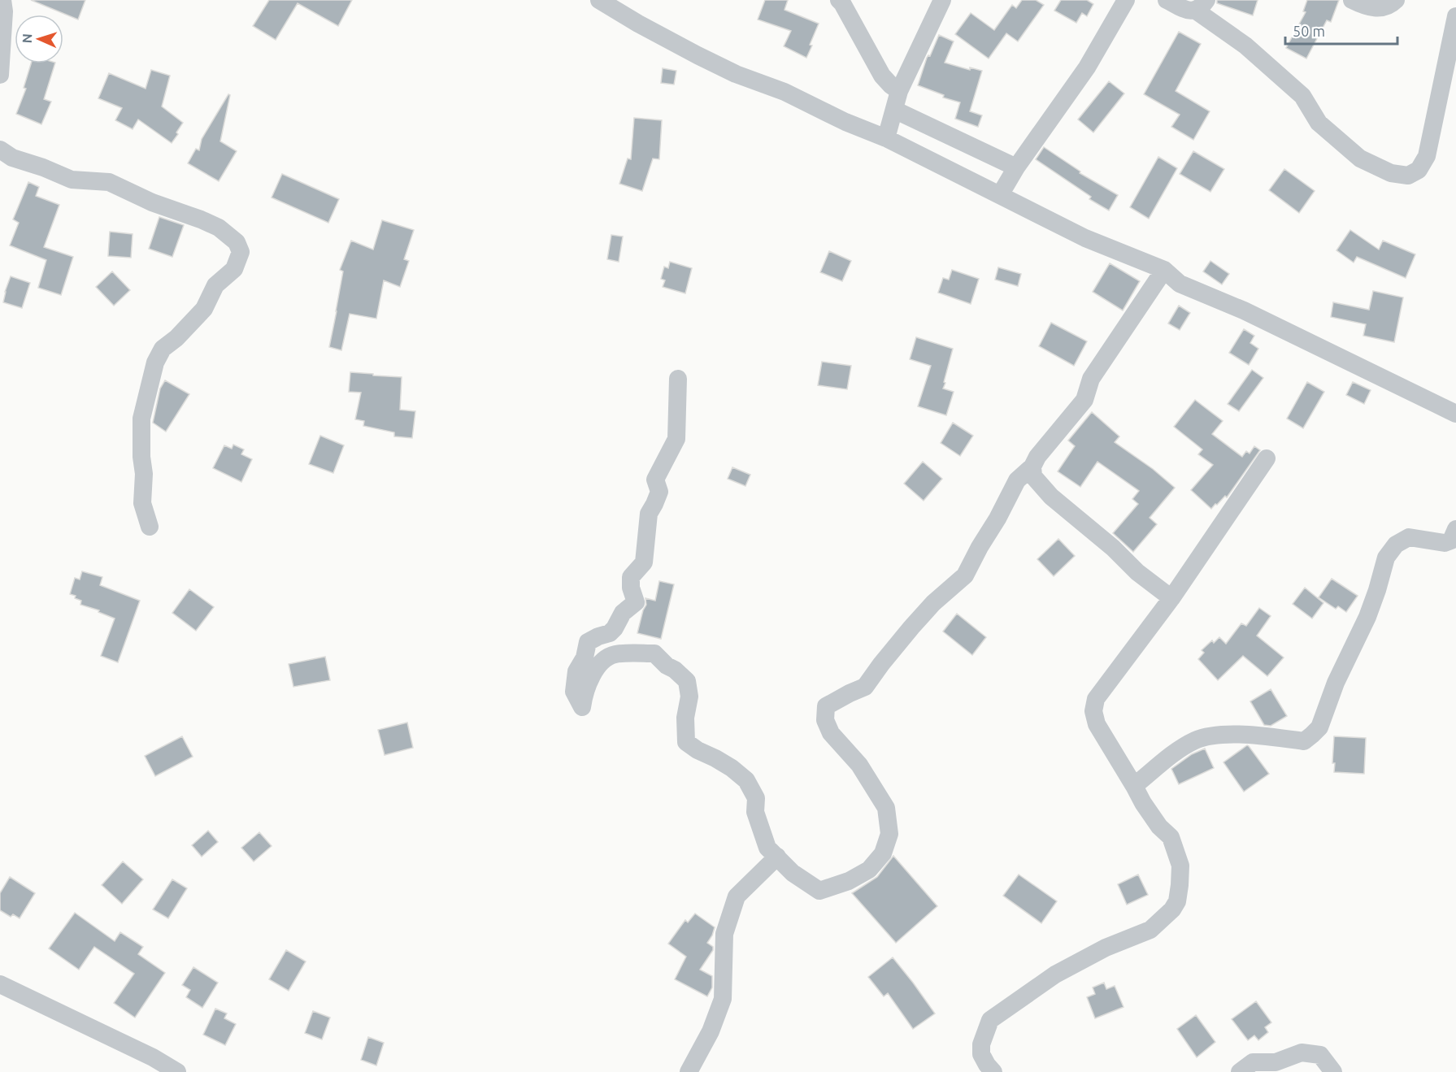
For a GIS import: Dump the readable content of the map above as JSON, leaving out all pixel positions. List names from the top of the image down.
{
  "scale_bar": "50 m",
  "north": "left"
}
